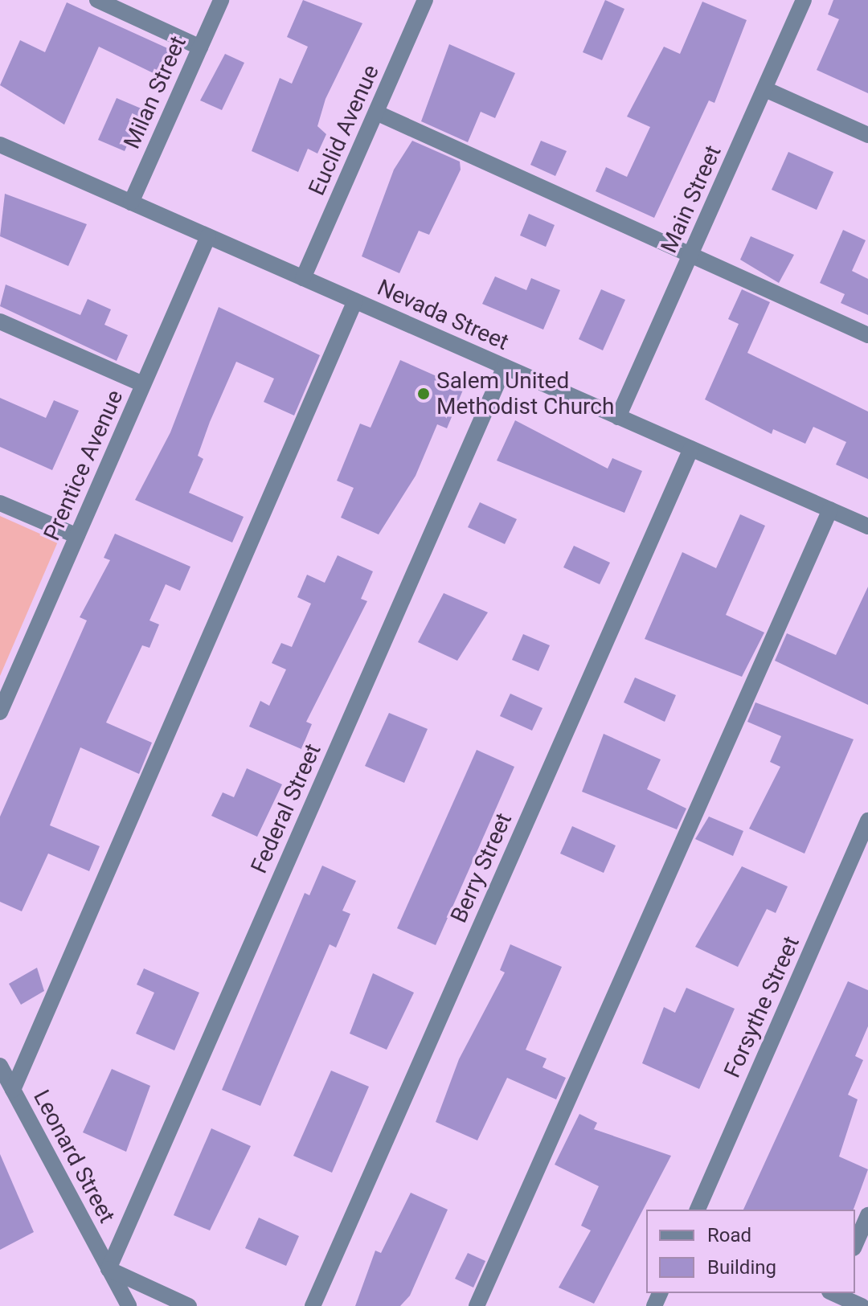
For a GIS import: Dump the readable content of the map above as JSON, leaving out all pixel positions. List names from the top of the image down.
{
  "streets": {
    "street": [
      "Milan Street",
      "Euclid Avenue",
      "Main Street",
      "Nevada Street",
      "Prentice Avenue",
      "Federal Street",
      "Berry Street",
      "Forsythe Street",
      "Leonard Street"
    ]
  },
  "crossings": [
    ["Milan Street", "Nevada Street"],
    ["Euclid Avenue", "Nevada Street"],
    ["Main Street", "Nevada Street"],
    ["Nevada Street", "Prentice Avenue"],
    ["Nevada Street", "Federal Street"],
    ["Nevada Street", "Berry Street"],
    ["Federal Street", "Leonard Street"]
  ],
  "places": ["Salem United Methodist Church"],
  "legend": ["Road", "Building"]
}
